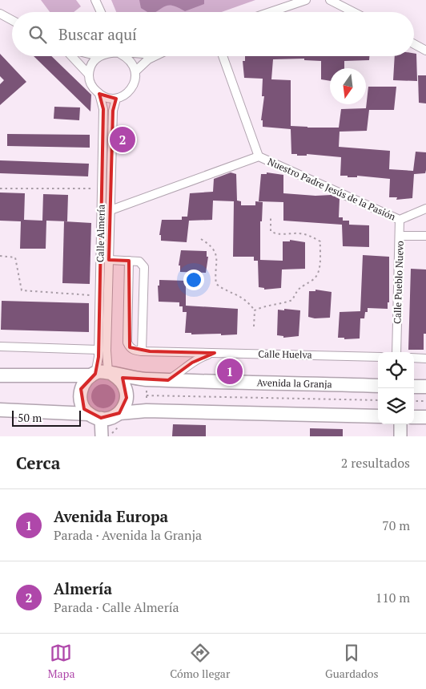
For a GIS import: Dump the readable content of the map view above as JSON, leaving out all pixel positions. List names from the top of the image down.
{
  "streets": {
    "main road": ["Avenida la Granja"],
    "street": [
      "Nuestro Padre Jesús de la Pasión",
      "Calle Almería",
      "Calle Pueblo Nuevo",
      "Calle Huelva"
    ]
  },
  "crossings": [
    ["Nuestro Padre Jesús de la Pasión", "Calle Almería"],
    ["Calle Almería", "Avenida la Granja"]
  ],
  "scale_bar": "50 m",
  "north": "bottom",
  "page": {
    "search": "Buscar aquí",
    "pins": ["2", "1"],
    "scale": "50 m",
    "heading": ["Cerca", "2 resultados"],
    "list": [
      {
        "mark": "1",
        "name": "Avenida Europa",
        "note": "Parada · Avenida la Granja",
        "value": "70 m"
      },
      {
        "mark": "2",
        "name": "Almería",
        "note": "Parada · Calle Almería",
        "value": "110 m"
      }
    ],
    "nav": ["Mapa", "Cómo llegar", "Guardados"]
  }
}
